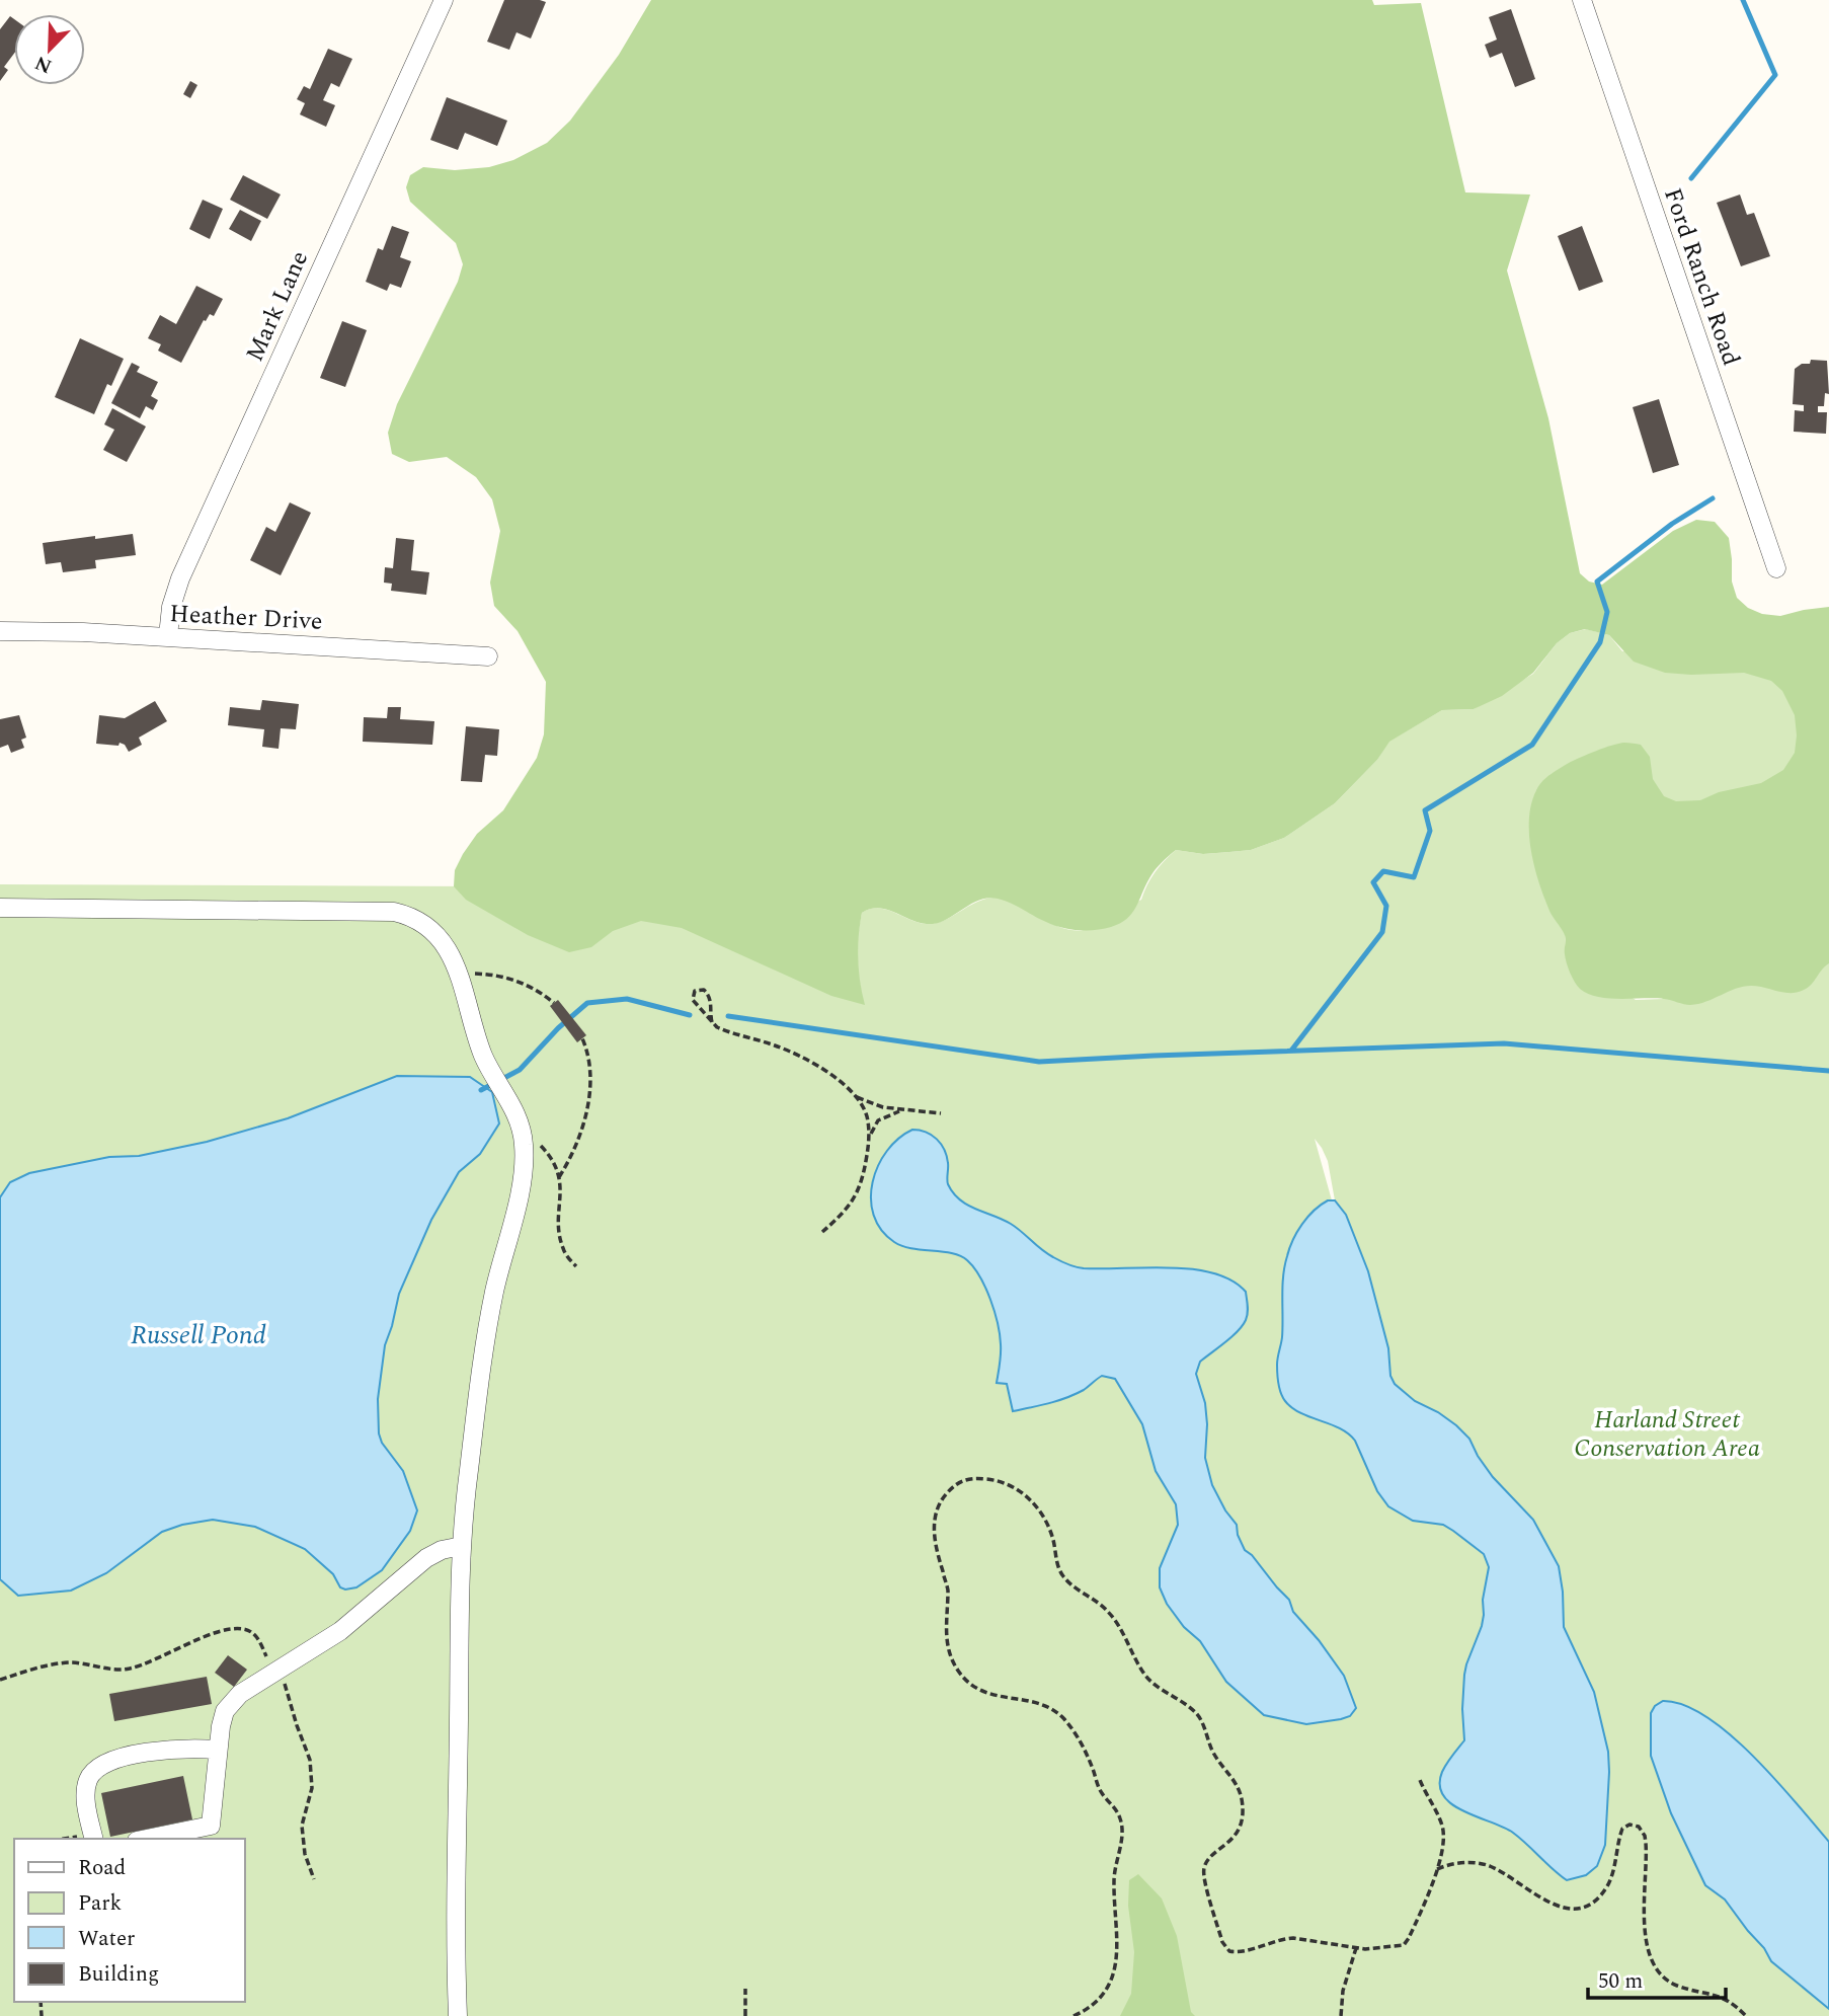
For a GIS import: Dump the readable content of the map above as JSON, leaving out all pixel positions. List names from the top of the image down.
{
  "streets": {
    "street": ["Ford Ranch Road", "Mark Lane", "Heather Drive"]
  },
  "crossings": [
    ["Mark Lane", "Heather Drive"]
  ],
  "water": ["Russell Pond"],
  "parks": ["Harland Street Conservation Area"],
  "legend": [
    "Road",
    "Park",
    "Water",
    "Building"
  ],
  "scale_bar": "50 m",
  "north": "bottom left"
}
